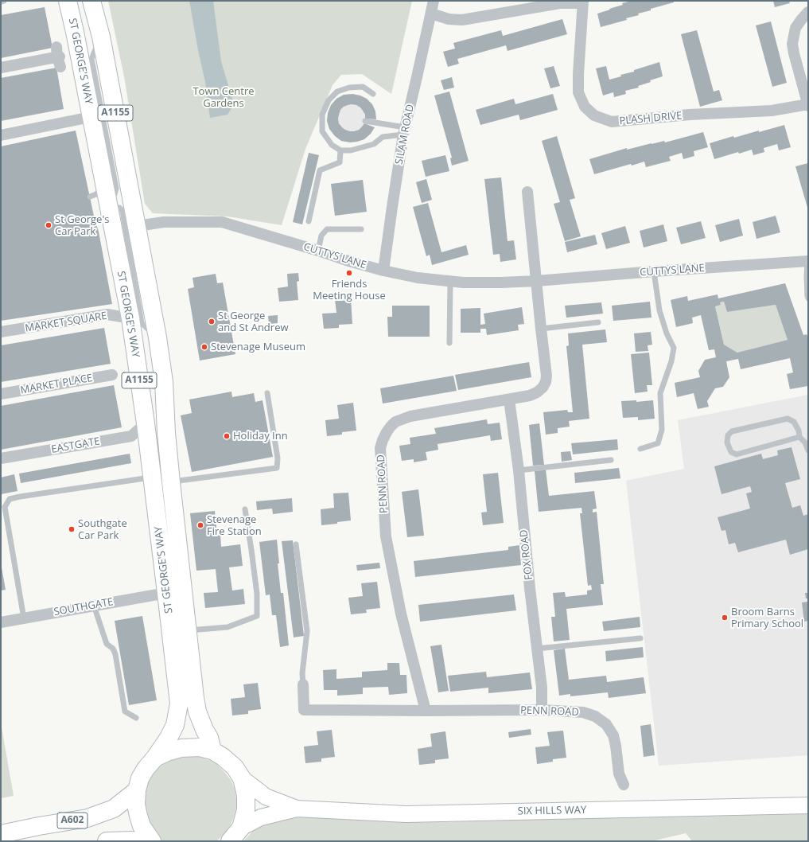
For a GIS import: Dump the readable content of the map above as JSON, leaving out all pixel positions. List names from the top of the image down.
{
  "streets": {
    "main road": ["ST GEORGE'S WAY", "A1155", "A602"],
    "street": [
      "PLASH DRIVE",
      "SILAM ROAD",
      "CUTTYS LANE",
      "MARKET SQUARE",
      "MARKET PLACE",
      "EASTGATE",
      "PENN ROAD",
      "FOX ROAD",
      "SOUTHGATE",
      "SIX HILLS WAY"
    ]
  },
  "crossings": [
    ["ST GEORGE'S WAY", "CUTTYS LANE"],
    ["ST GEORGE'S WAY", "MARKET SQUARE"],
    ["ST GEORGE'S WAY", "EASTGATE"],
    ["ST GEORGE'S WAY", "SOUTHGATE"],
    ["ST GEORGE'S WAY", "A602"],
    ["SILAM ROAD", "CUTTYS LANE"],
    ["CUTTYS LANE", "PENN ROAD"],
    ["PENN ROAD", "FOX ROAD"]
  ],
  "parks": ["Town Centre Gardens"],
  "places": [
    "St George's Car Park",
    "Friends Meeting House",
    "St George and St Andrew",
    "Stevenage Museum",
    "Holiday Inn",
    "Stevenage Fire Station",
    "Southgate Car Park",
    "Broom Barns Primary School"
  ]
}
